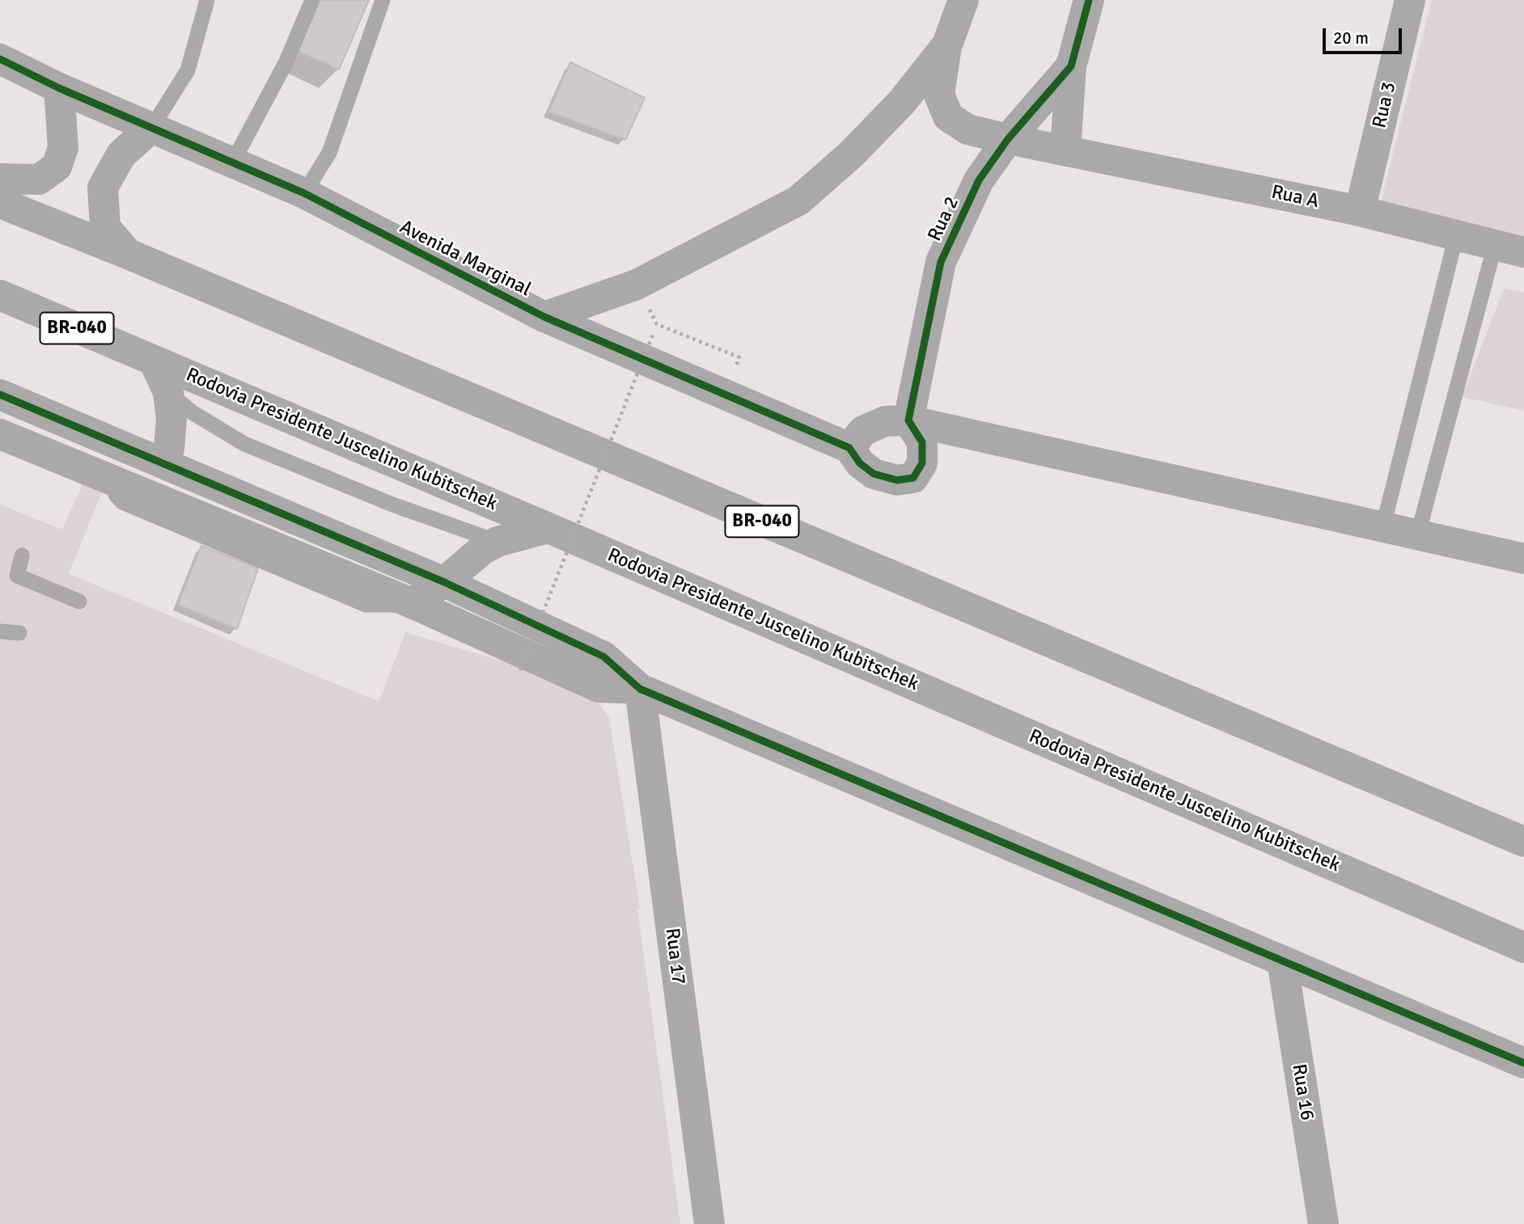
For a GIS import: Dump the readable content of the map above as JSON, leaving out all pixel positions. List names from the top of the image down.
{
  "streets": {
    "highway": ["BR-040", "Rodovia Presidente Juscelino Kubitschek"],
    "street": [
      "Rua 3",
      "Rua A",
      "Rua 2",
      "Avenida Marginal",
      "Rua 17",
      "Rua 16"
    ]
  },
  "crossings": [
    ["Rua 3", "Rua A"],
    ["Rua A", "Rua 2"],
    ["Rua 2", "Avenida Marginal"]
  ],
  "scale_bar": "20 m"
}
